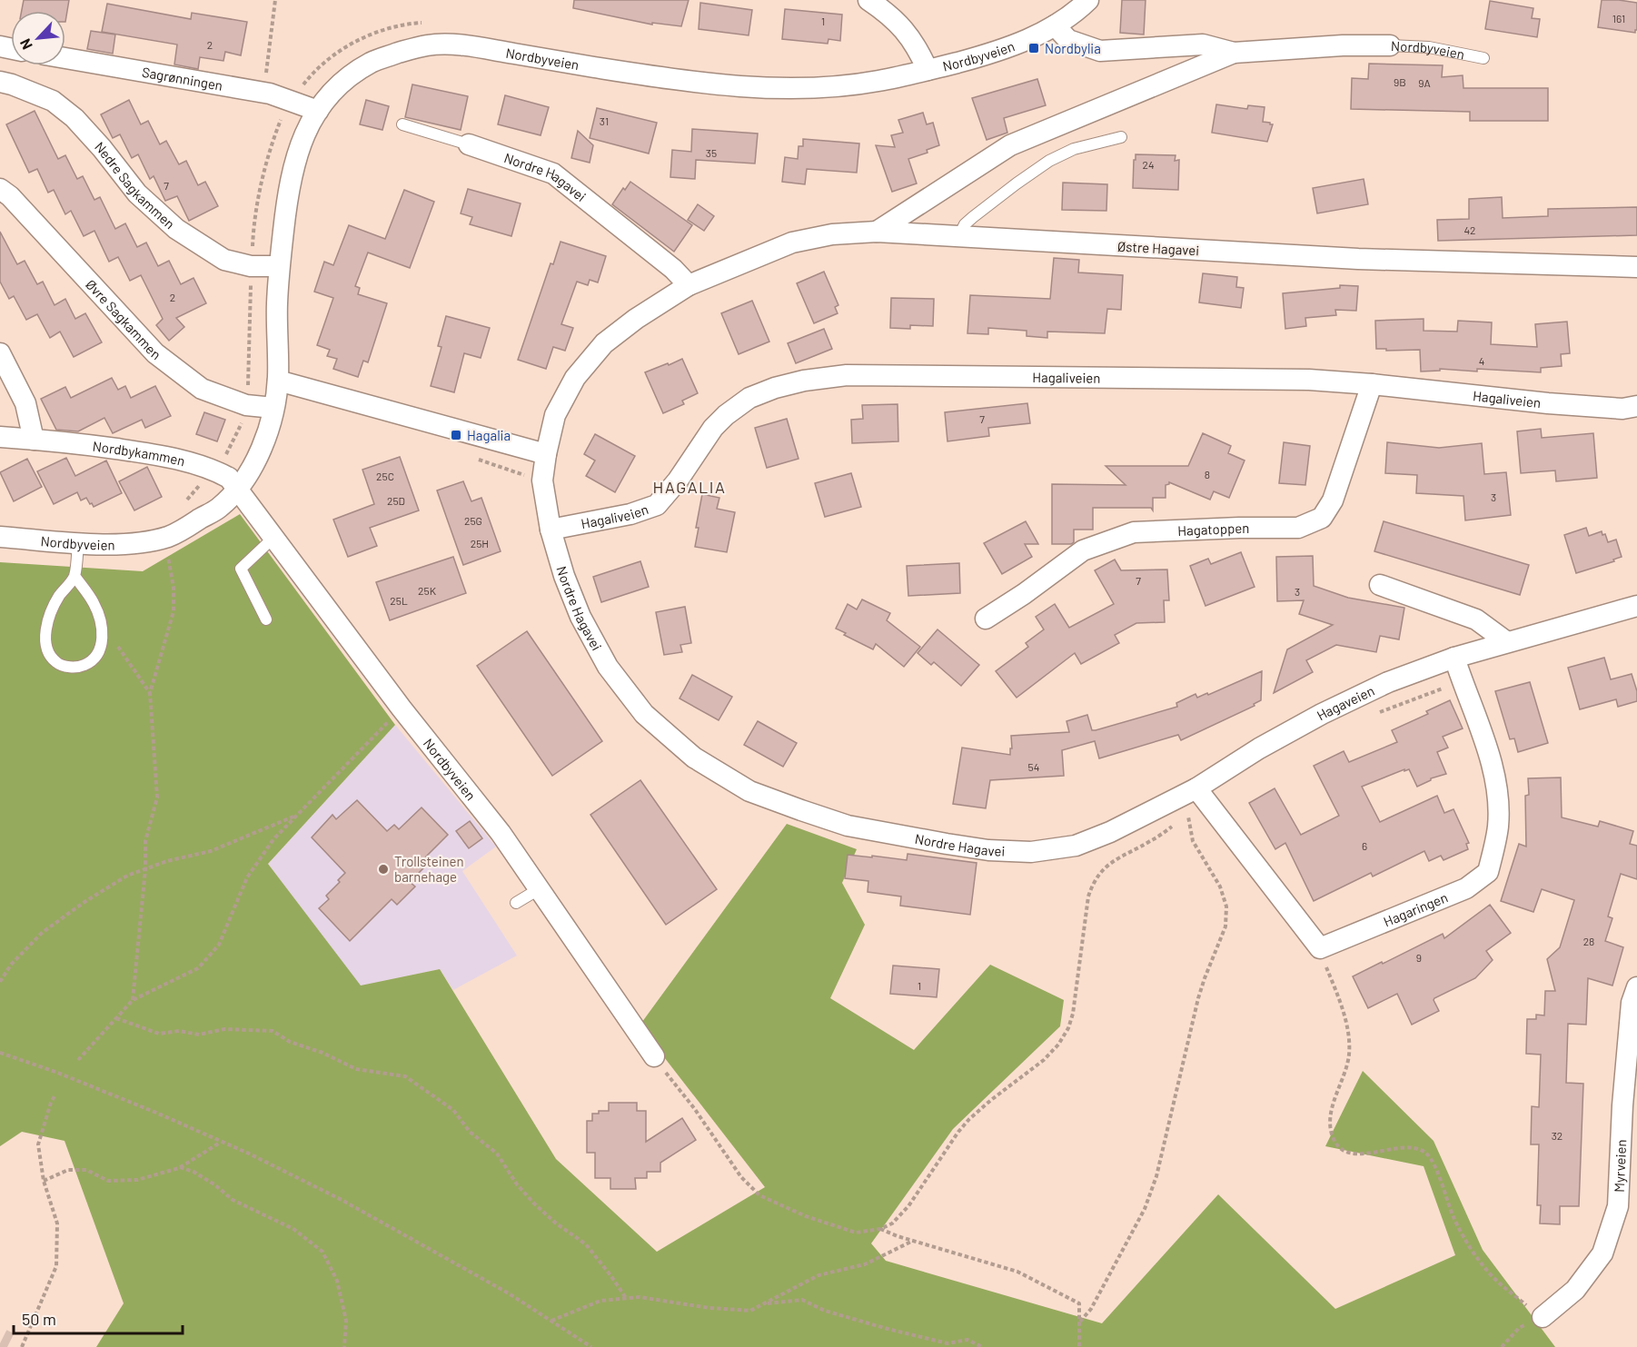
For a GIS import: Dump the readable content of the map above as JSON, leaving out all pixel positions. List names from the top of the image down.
{
  "streets": {
    "street": [
      "Nordbyveien",
      "Sagrønningen",
      "Nordre Hagavei",
      "Nedre Sagkammen",
      "Østre Hagavei",
      "Øvre Sagkammen",
      "Hagaliveien",
      "Nordbykammen",
      "Hagatoppen",
      "Hagaveien",
      "Hagaringen",
      "Myrveien"
    ]
  },
  "crossings": [
    ["Nordbyveien", "Sagrønningen"],
    ["Nordbyveien", "Nedre Sagkammen"],
    ["Nordbyveien", "Øvre Sagkammen"],
    ["Nordbyveien", "Nordbykammen"],
    ["Nordre Hagavei", "Østre Hagavei"],
    ["Nordre Hagavei", "Hagaliveien"],
    ["Nordre Hagavei", "Hagaveien"],
    ["Hagaliveien", "Hagatoppen"],
    ["Hagaveien", "Hagaringen"]
  ],
  "districts": ["HAGALIA"],
  "places": {
    "transit": ["Nordbylia", "Hagalia"],
    "other": ["Trollsteinen barnehage"]
  },
  "house_numbers": [
    "161",
    "1",
    "2",
    "9B",
    "9A",
    "31",
    "35",
    "24",
    "7",
    "42",
    "2",
    "4",
    "7",
    "8",
    "25C",
    "3",
    "25D",
    "25G",
    "25H",
    "7",
    "25K",
    "3",
    "25L",
    "54",
    "6",
    "28",
    "9",
    "1",
    "32"
  ],
  "scale_bar": "50 m",
  "north": "bottom left"
}
